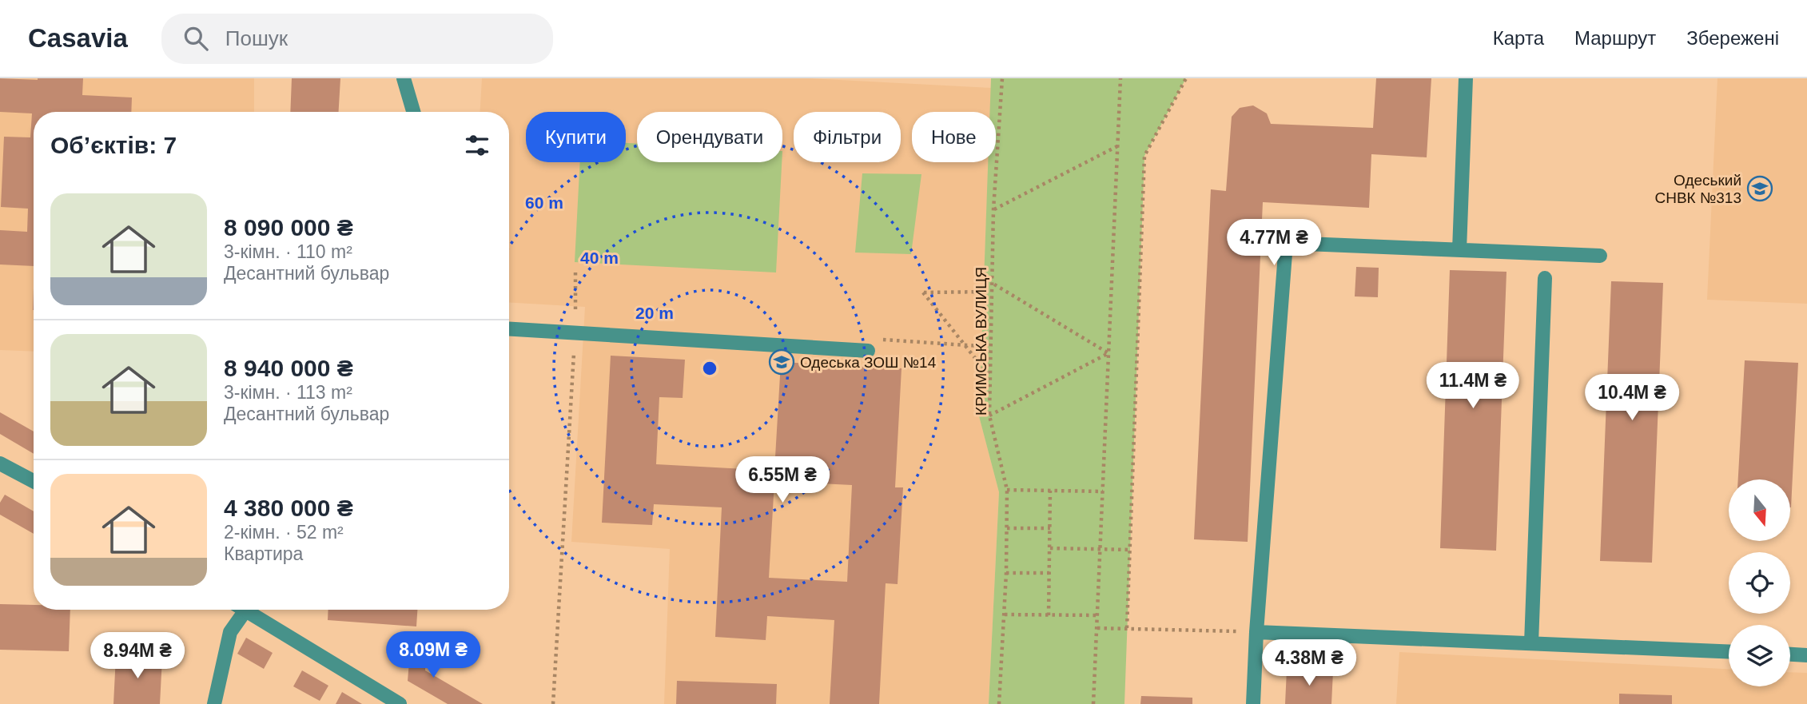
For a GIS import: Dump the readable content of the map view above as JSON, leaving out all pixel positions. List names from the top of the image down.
{
  "streets": {
    "path": ["КРИМСЬКА ВУЛИЦЯ"]
  },
  "places": {
    "school or university": ["Одеський СНВК №313", "Одеська ЗОШ №14"]
  },
  "north": "bottom",
  "page": {
    "header": "Casavia",
    "search": "Пошук",
    "nav": ["Карта", "Маршрут", "Збережені"],
    "chip": [
      "Купити",
      "Орендувати",
      "Фільтри",
      "Нове"
    ],
    "heading": "Об’єктів: 7",
    "list": [
      {
        "name": "8 090 000 ₴",
        "note": "3-кімн. · 110 m² · Десантний бульвар"
      },
      {
        "name": "8 940 000 ₴",
        "note": "3-кімн. · 113 m² · Десантний бульвар"
      },
      {
        "name": "4 380 000 ₴",
        "note": "2-кімн. · 52 m² · Квартира"
      }
    ],
    "price": [
      "4.77M ₴",
      "11.4M ₴",
      "10.4M ₴",
      "6.55M ₴",
      "8.09M ₴",
      "8.94M ₴",
      "4.38M ₴"
    ]
  },
  "rings": ["60 m", "40 m", "20 m"]
}
